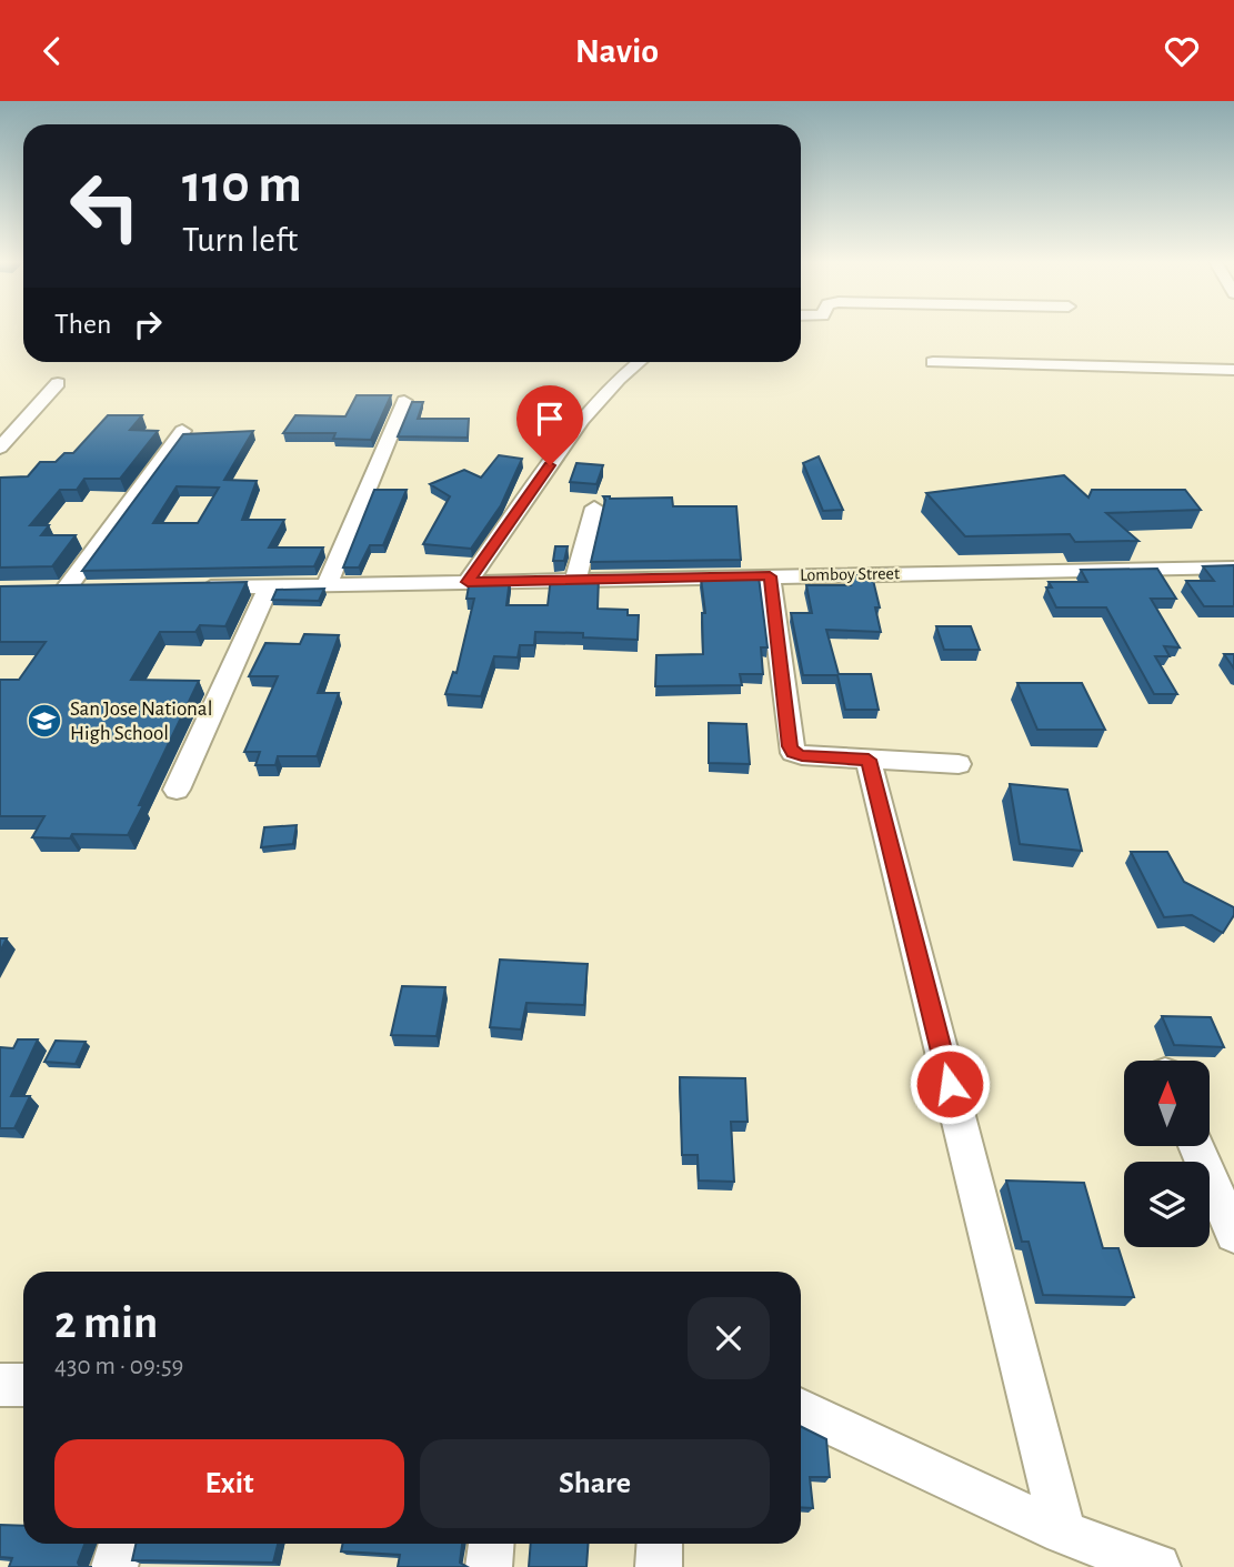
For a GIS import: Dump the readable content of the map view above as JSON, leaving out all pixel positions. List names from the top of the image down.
{
  "streets": {
    "street": ["Lomboy Street"]
  },
  "places": {
    "school or university": ["San Jose National High School"]
  },
  "north": "top",
  "page": {
    "header": "Navio",
    "turn": ["110 m", "Turn left"],
    "then": "Then",
    "heading": ["2 min", "430 m · 09:59"],
    "buttons": ["Exit", "Share"]
  }
}
